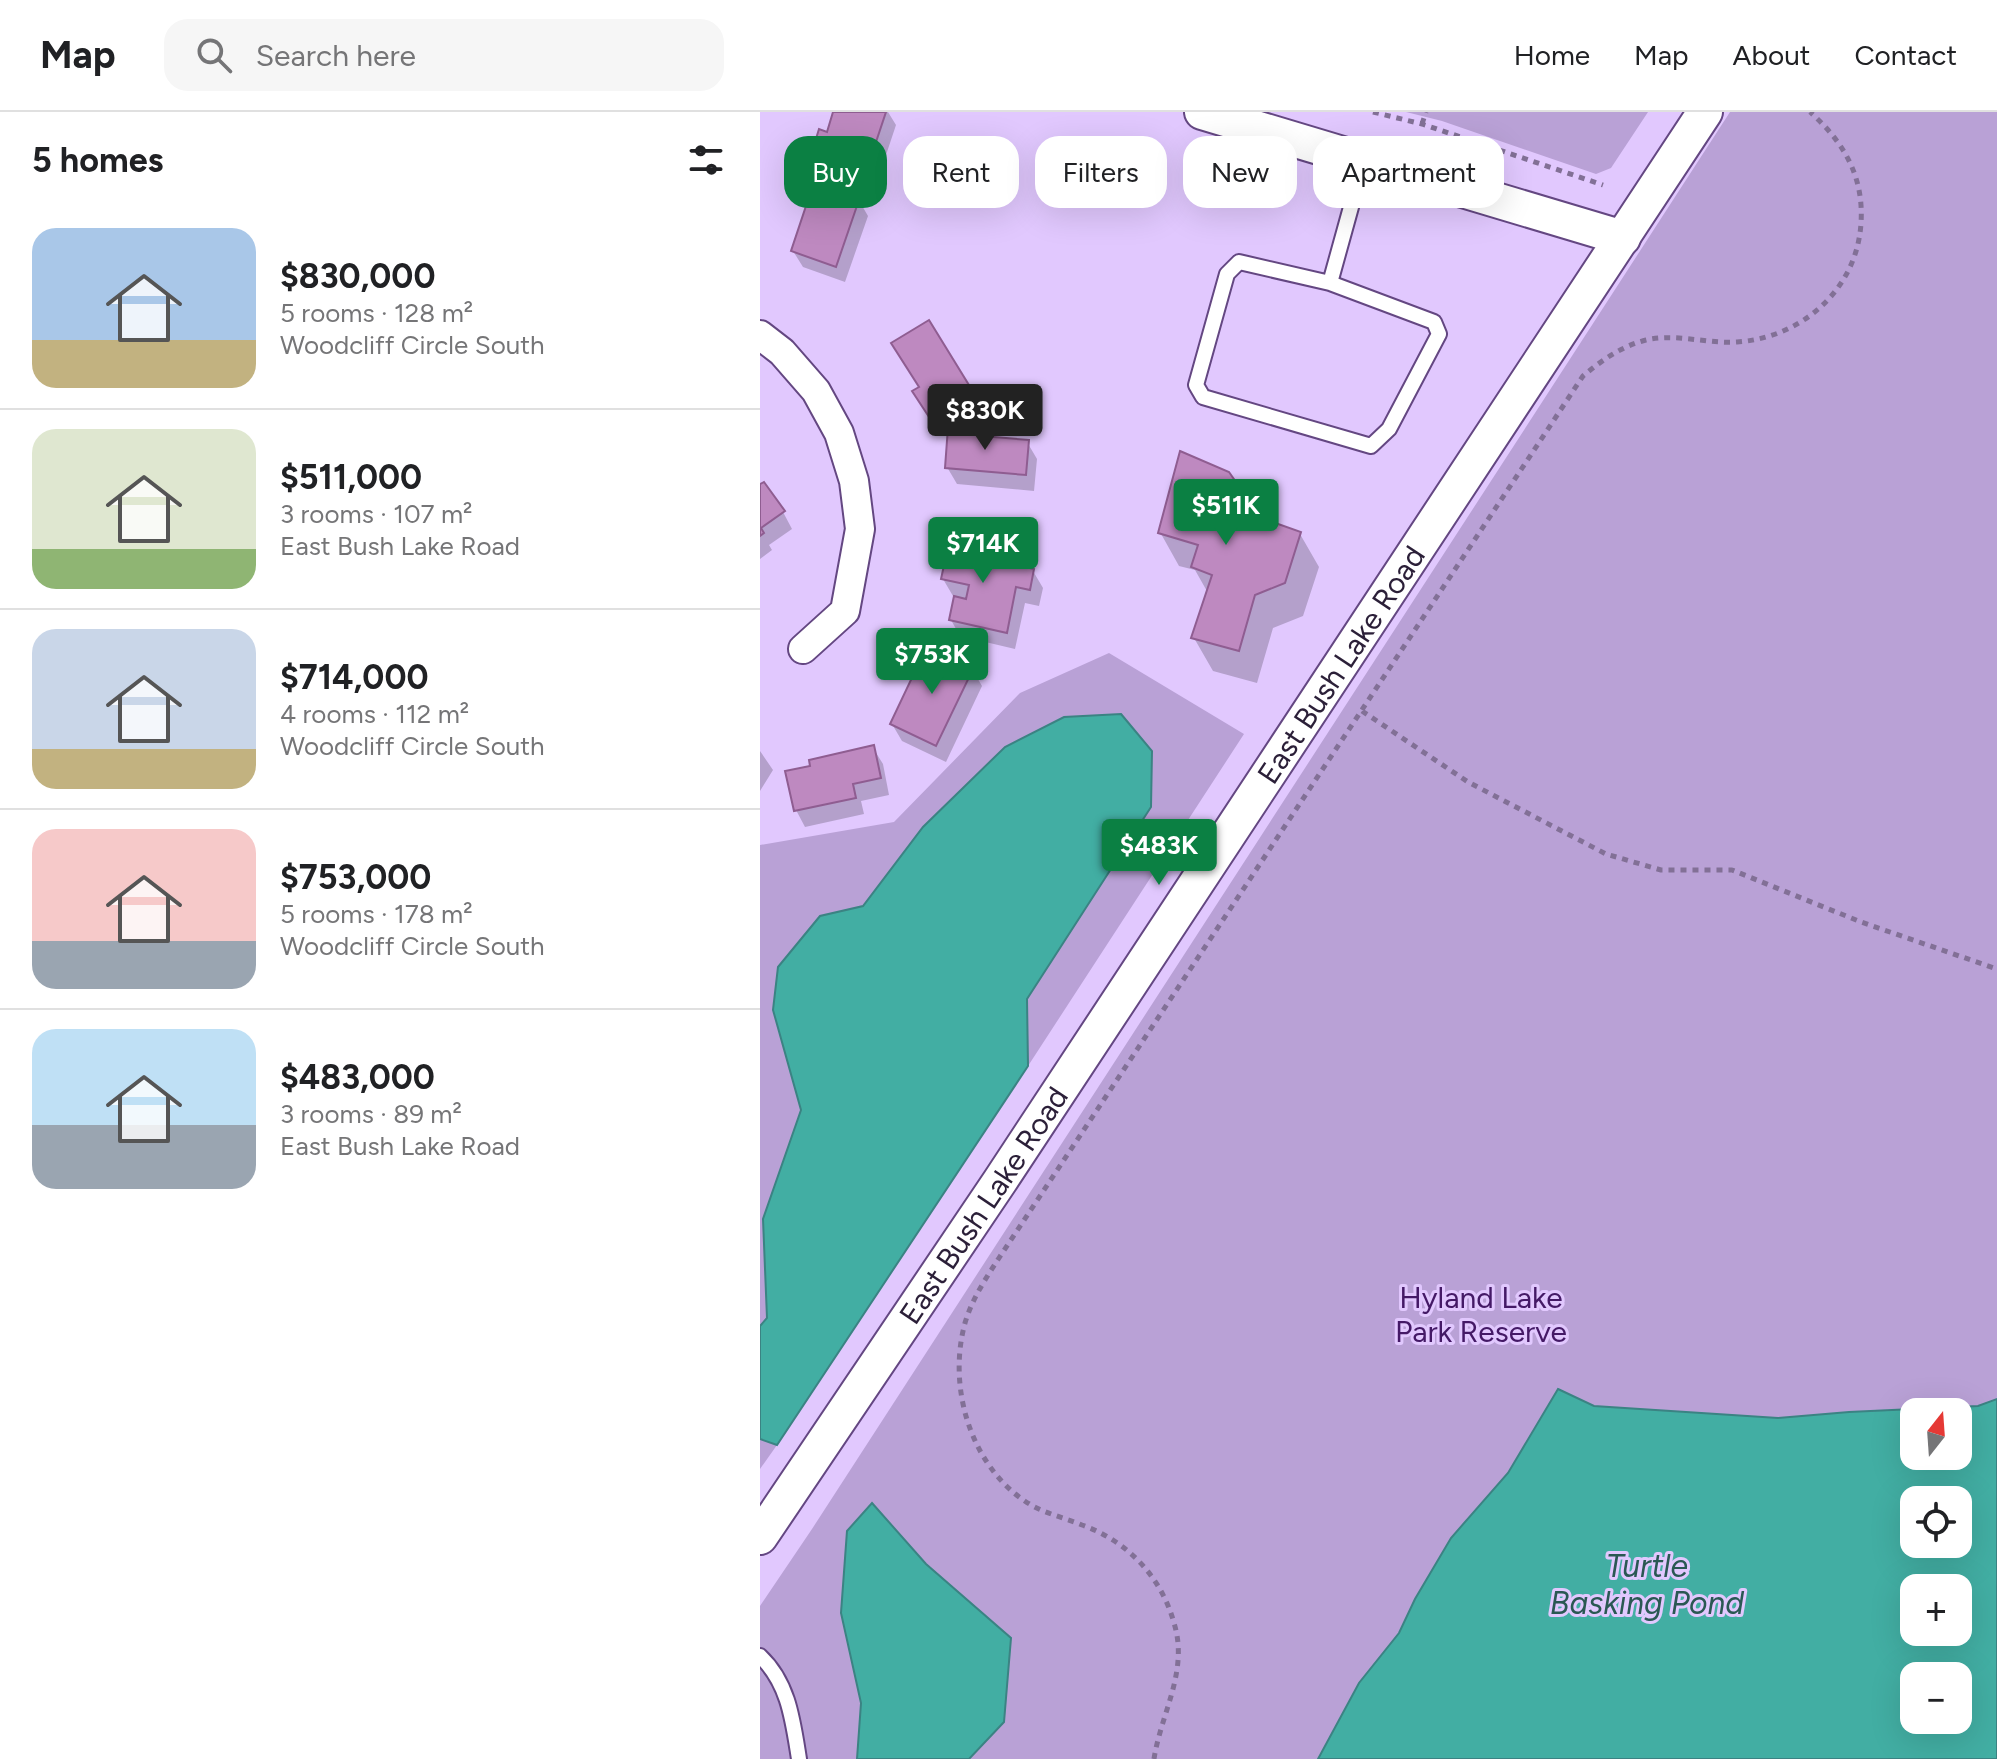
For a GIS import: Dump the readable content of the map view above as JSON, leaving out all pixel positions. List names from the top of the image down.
{
  "streets": {
    "street": ["East Bush Lake Road"]
  },
  "water": ["Turtle Basking Pond"],
  "parks": ["Hyland Lake Park Reserve"],
  "north": "top",
  "page": {
    "header": "Map",
    "search": "Search here",
    "nav": [
      "Home",
      "Map",
      "About",
      "Contact"
    ],
    "heading": "5 homes",
    "chip": [
      "Buy",
      "Rent",
      "Filters",
      "New",
      "Apartment"
    ],
    "list": [
      {
        "name": "$830,000",
        "note": "5 rooms · 128 m² · Woodcliff Circle South"
      },
      {
        "name": "$511,000",
        "note": "3 rooms · 107 m² · East Bush Lake Road"
      },
      {
        "name": "$714,000",
        "note": "4 rooms · 112 m² · Woodcliff Circle South"
      },
      {
        "name": "$753,000",
        "note": "5 rooms · 178 m² · Woodcliff Circle South"
      },
      {
        "name": "$483,000",
        "note": "3 rooms · 89 m² · East Bush Lake Road"
      }
    ],
    "price": [
      "$830K",
      "$511K",
      "$714K",
      "$753K",
      "$483K"
    ],
    "map_buttons": ["+", "−"]
  }
}
